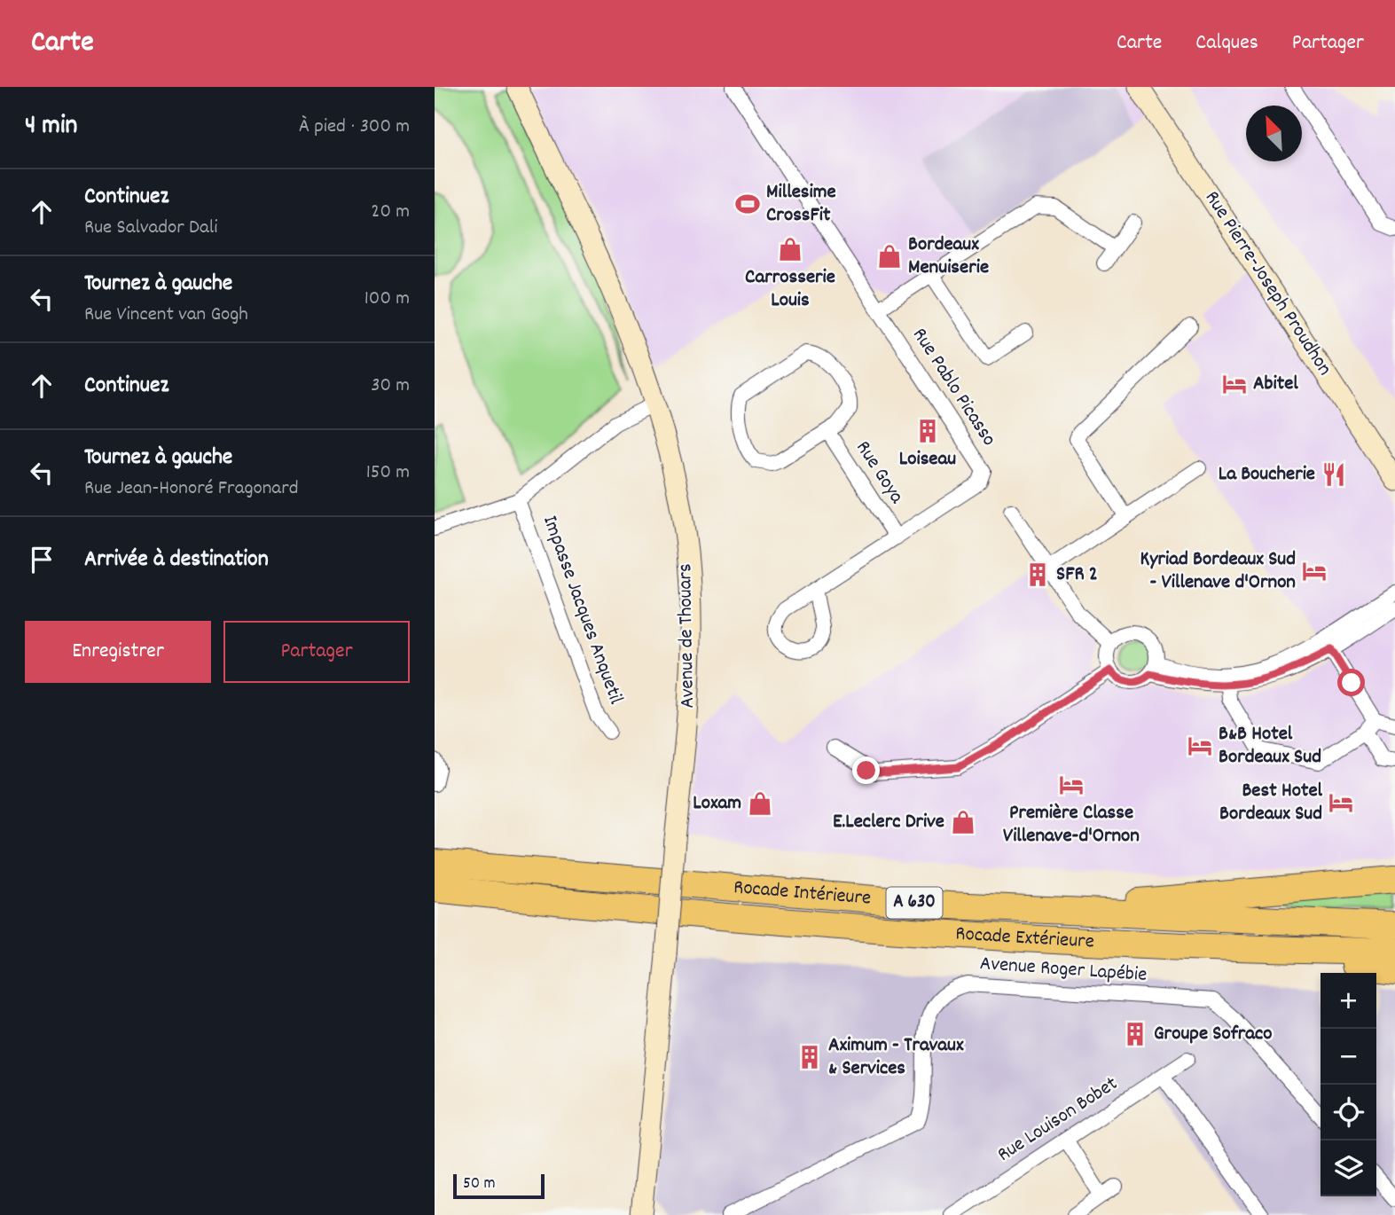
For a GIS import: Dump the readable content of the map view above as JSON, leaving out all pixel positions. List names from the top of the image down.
{
  "streets": {
    "highway": ["Rocade Intérieure", "A 630", "Rocade Extérieure"],
    "street": [
      "Rue Pierre-Joseph Proudhon",
      "Rue Pablo Picasso",
      "Rue Goya",
      "Impasse Jacques Anquetil",
      "Avenue de Thouars",
      "Avenue Roger Lapébie",
      "Rue Louison Bobet"
    ]
  },
  "crossings": [
    ["Rue Pablo Picasso", "Rue Goya"]
  ],
  "places": {
    "sports": ["Millesime CrossFit"],
    "shop": [
      "Carrosserie Louis",
      "Bordeaux Menuiserie",
      "Loxam",
      "E.Leclerc Drive"
    ],
    "hotel": [
      "Abitel",
      "Kyriad Bordeaux Sud - Villenave d'Ornon",
      "B&B Hotel Bordeaux Sud",
      "Première Classe Villenave-d'Ornon",
      "Best Hotel Bordeaux Sud"
    ],
    "building": [
      "Loiseau",
      "SFR 2",
      "Groupe Sofraco",
      "Aximum - Travaux & Services"
    ],
    "restaurant": ["La Boucherie"]
  },
  "scale_bar": "50 m",
  "north": "top left",
  "page": {
    "header": "Carte",
    "nav": ["Carte", "Calques", "Partager"],
    "heading": ["4 min", "À pied · 300 m"],
    "list": [
      ["Continuez", "Rue Salvador Dali", "20 m"],
      ["Tournez à gauche", "Rue Vincent van Gogh", "100 m"],
      ["Continuez", "30 m"],
      ["Tournez à gauche", "Rue Jean-Honoré Fragonard", "150 m"],
      "Arrivée à destination"
    ],
    "buttons": ["Enregistrer", "Partager"],
    "map_buttons": ["+", "−"],
    "scale": "50 m"
  }
}
